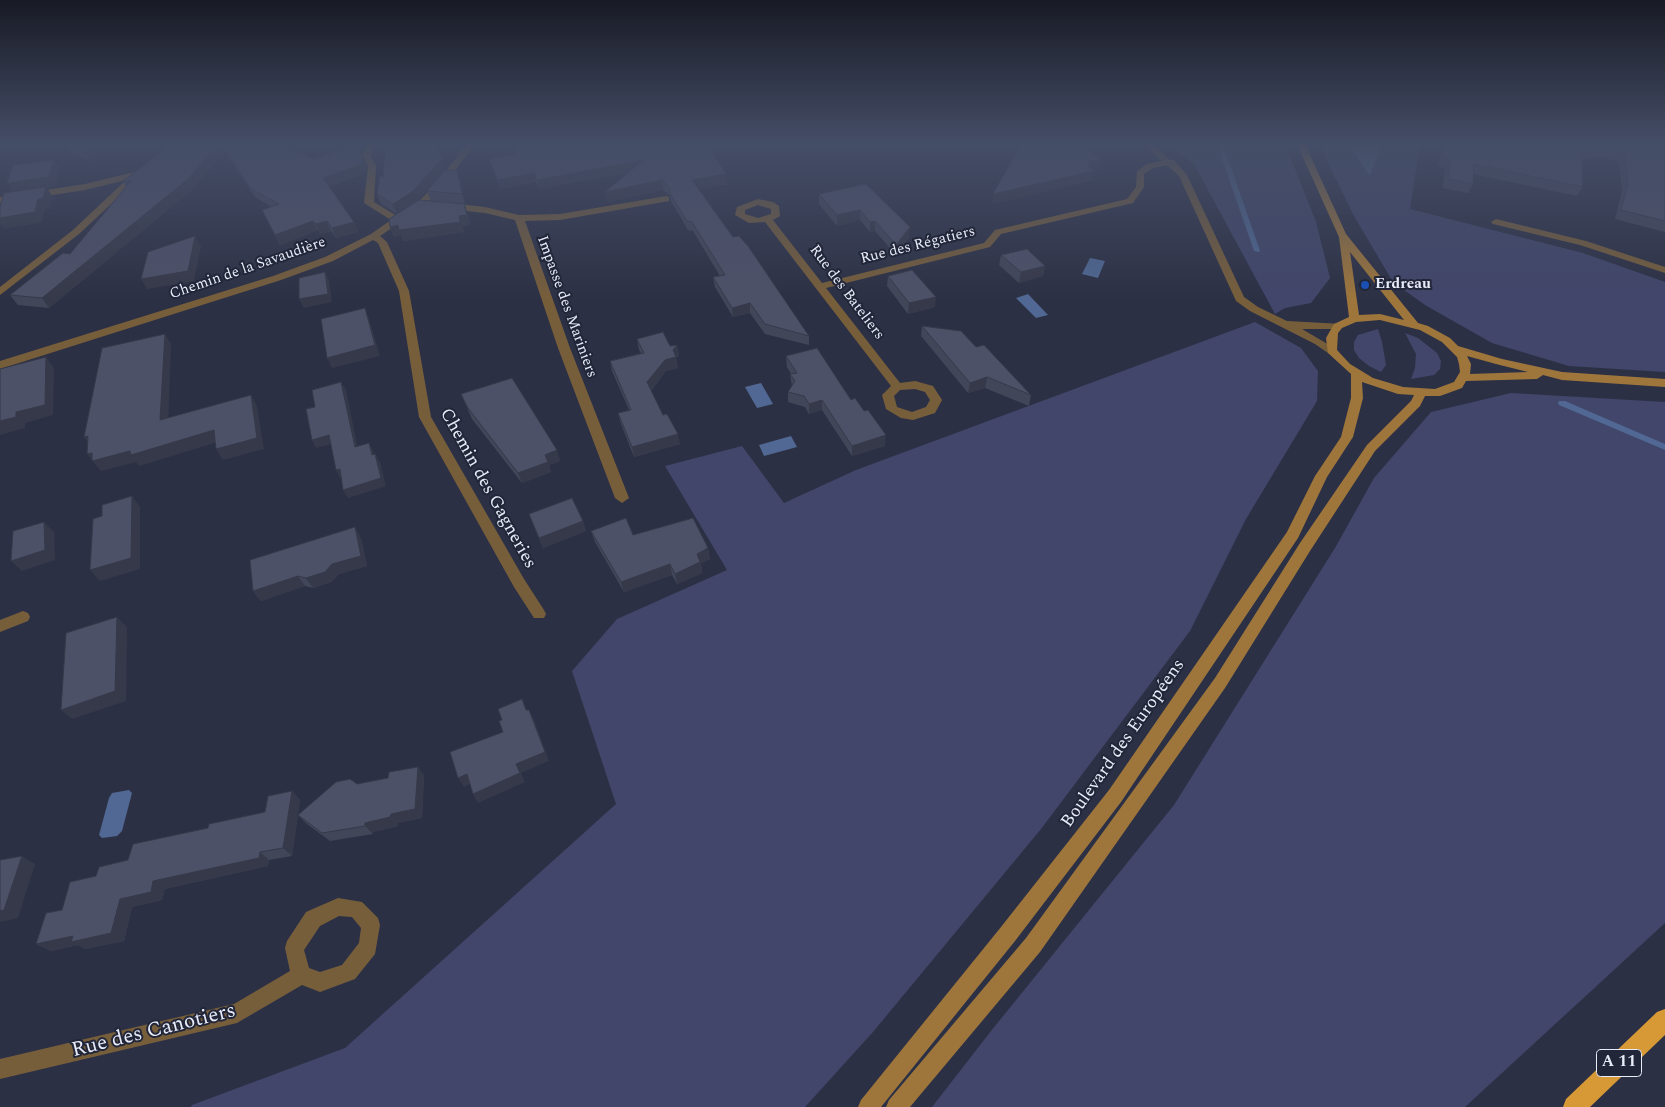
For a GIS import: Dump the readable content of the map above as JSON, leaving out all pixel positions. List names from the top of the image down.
{
  "streets": {
    "highway": ["A 11"],
    "main road": ["Boulevard des Européens"],
    "street": [
      "Rue des Régatiers",
      "Chemin de la Savaudière",
      "Rue des Bateliers",
      "Impasse des Mariniers",
      "Chemin des Gagneries",
      "Rue des Canotiers"
    ]
  },
  "crossings": [
    ["Rue des Régatiers", "Rue des Bateliers"],
    ["Chemin de la Savaudière", "Impasse des Mariniers"],
    ["Chemin de la Savaudière", "Chemin des Gagneries"]
  ],
  "places": ["Erdreau"]
}
